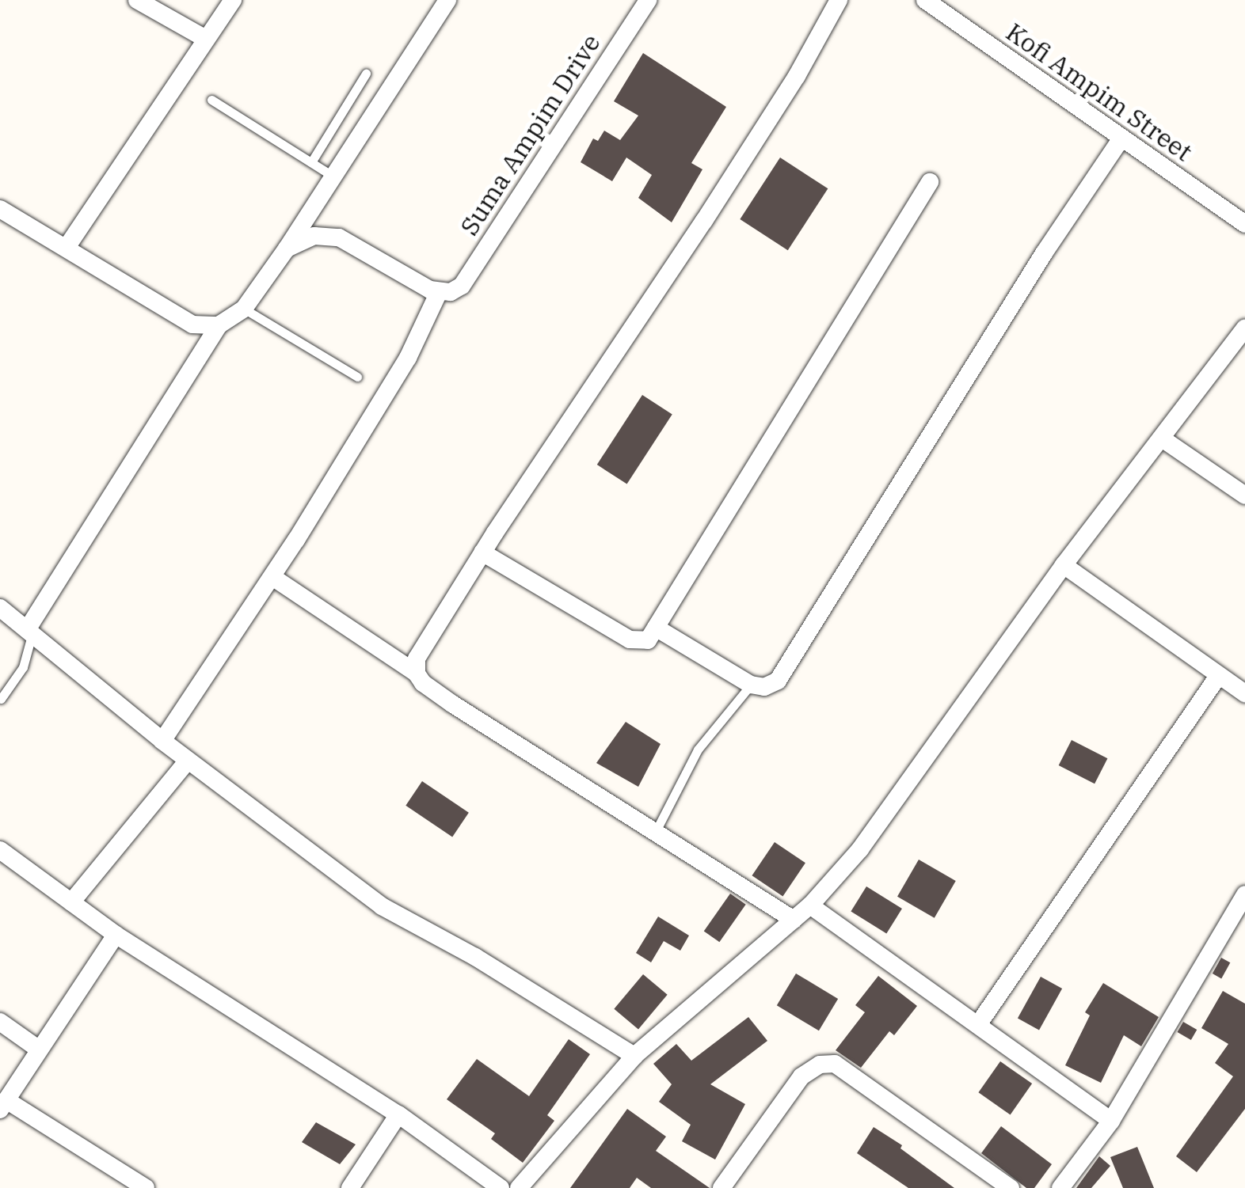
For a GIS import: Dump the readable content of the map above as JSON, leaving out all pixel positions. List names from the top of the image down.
{
  "streets": {
    "street": ["Kofi Ampim Street", "Suma Ampim Drive"]
  }
}
